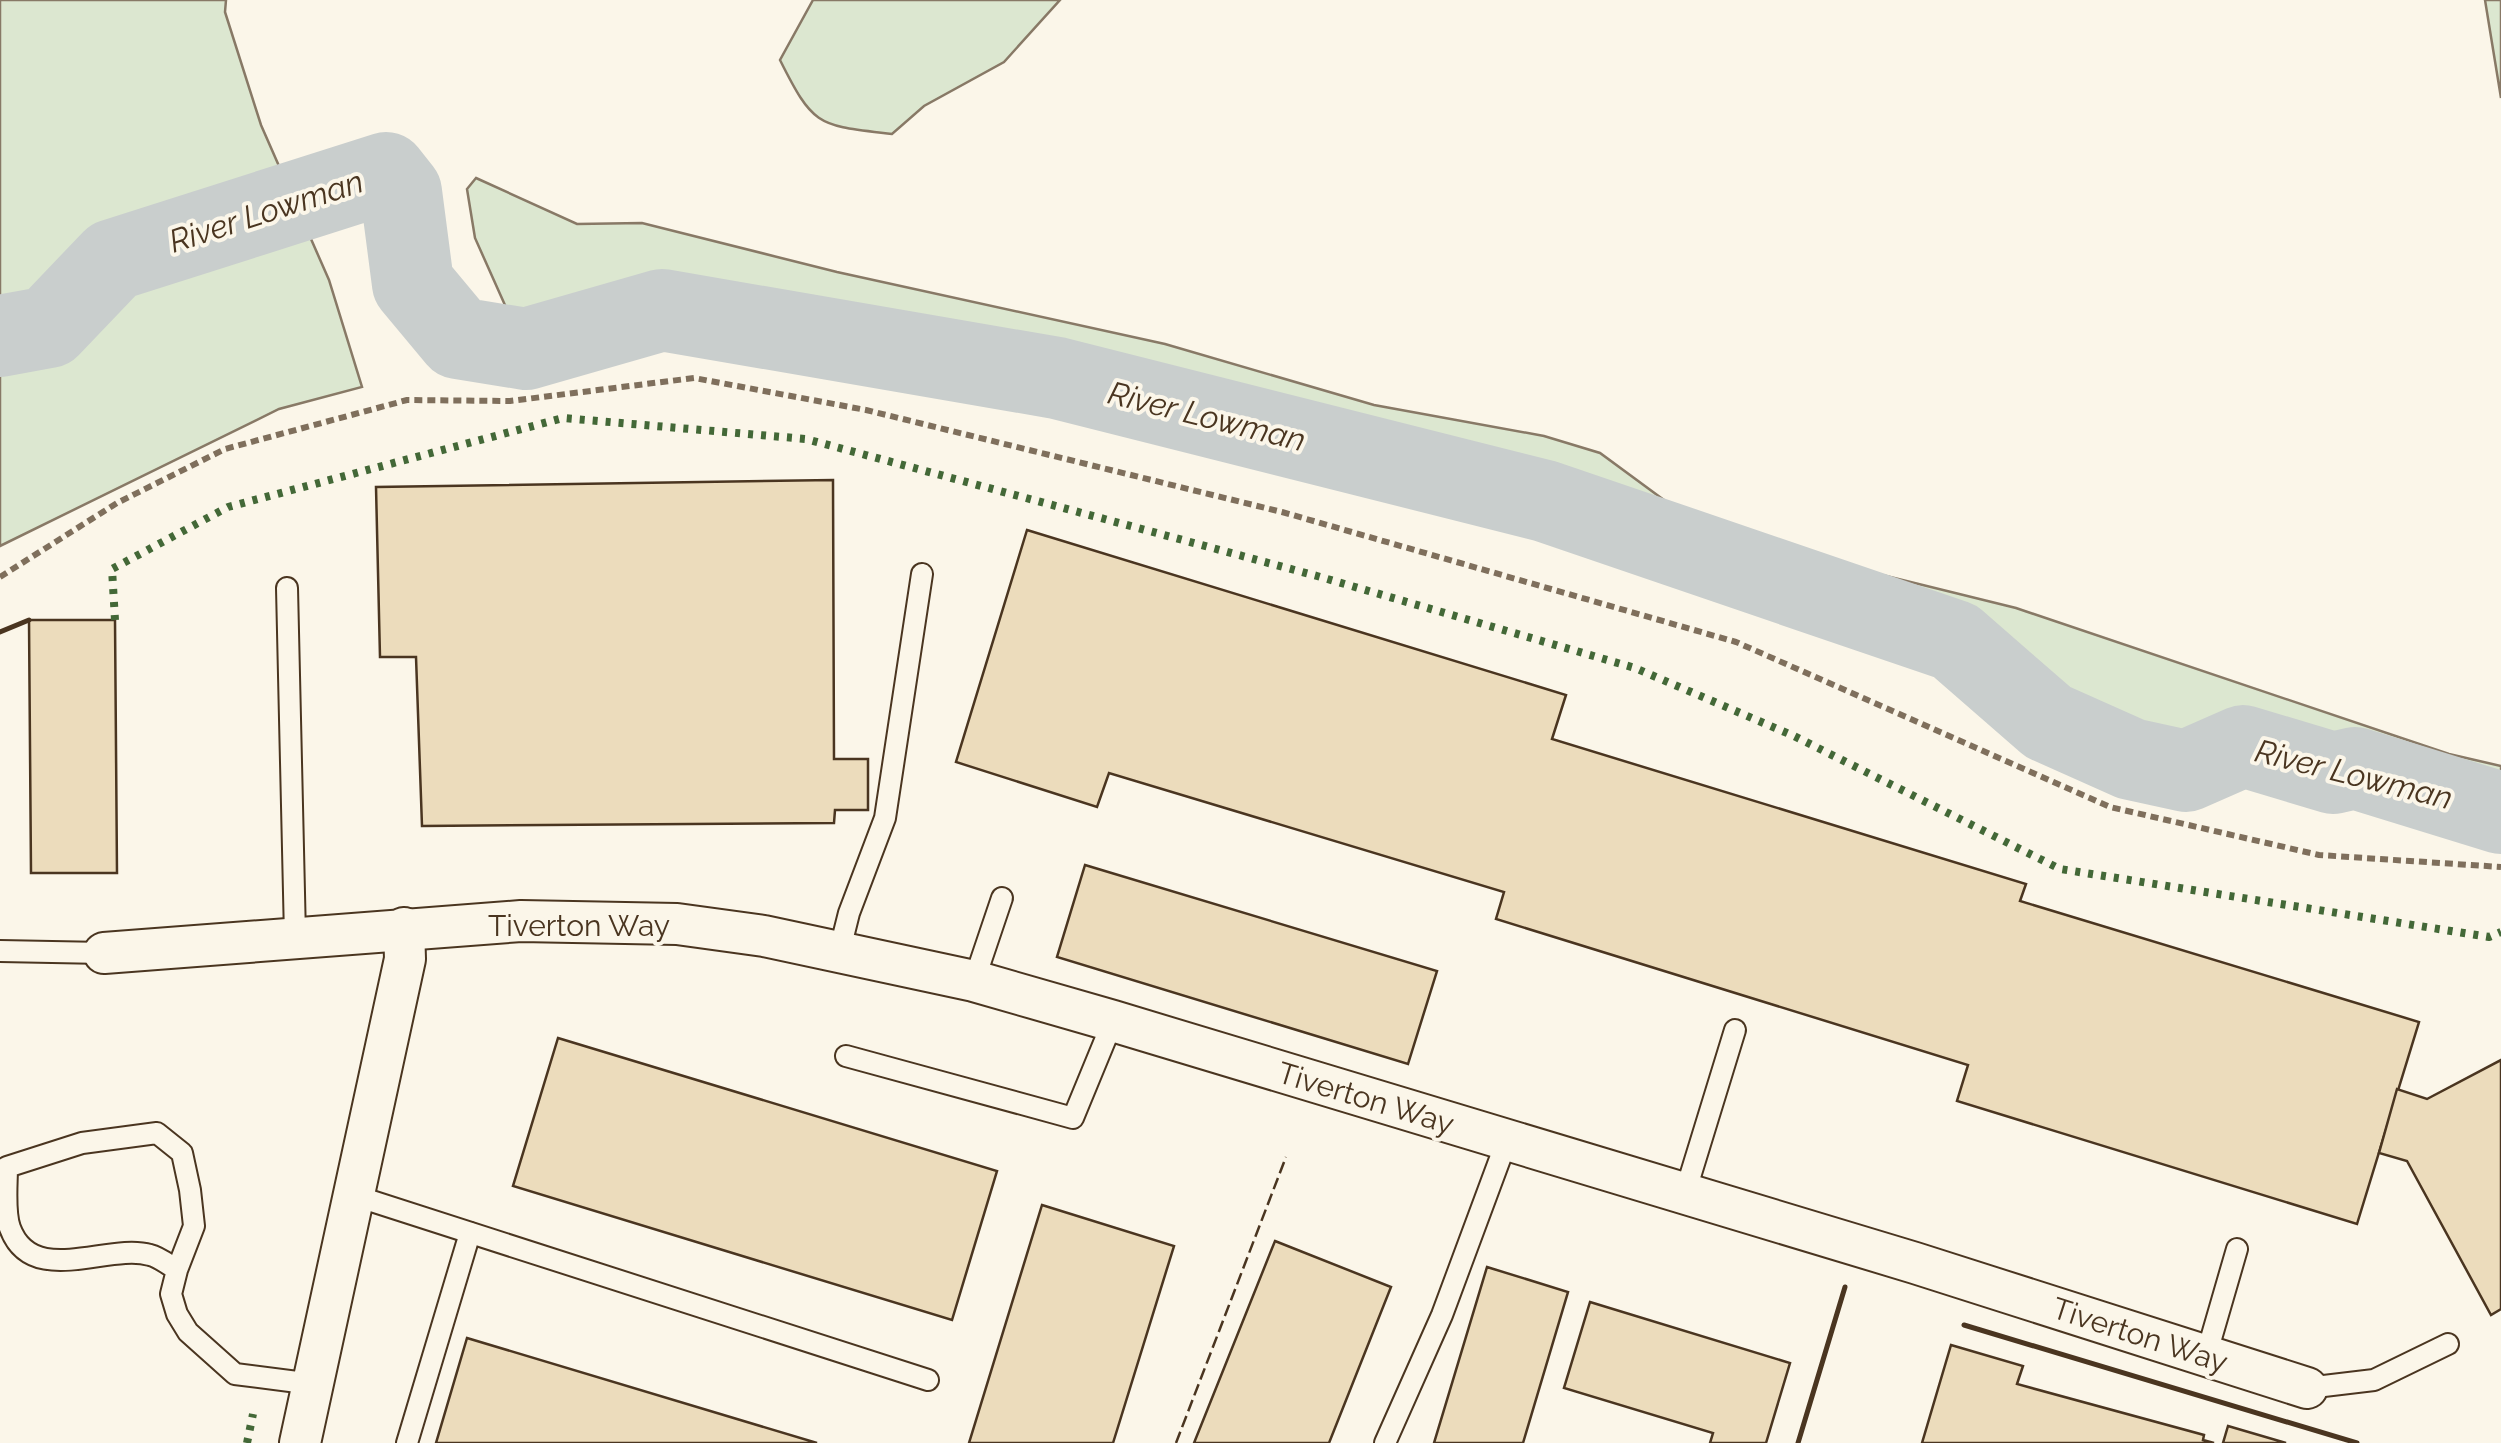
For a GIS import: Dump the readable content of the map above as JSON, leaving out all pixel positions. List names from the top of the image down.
{
  "streets": {
    "street": ["Tiverton Way"]
  },
  "water": ["River Lowman"]
}
